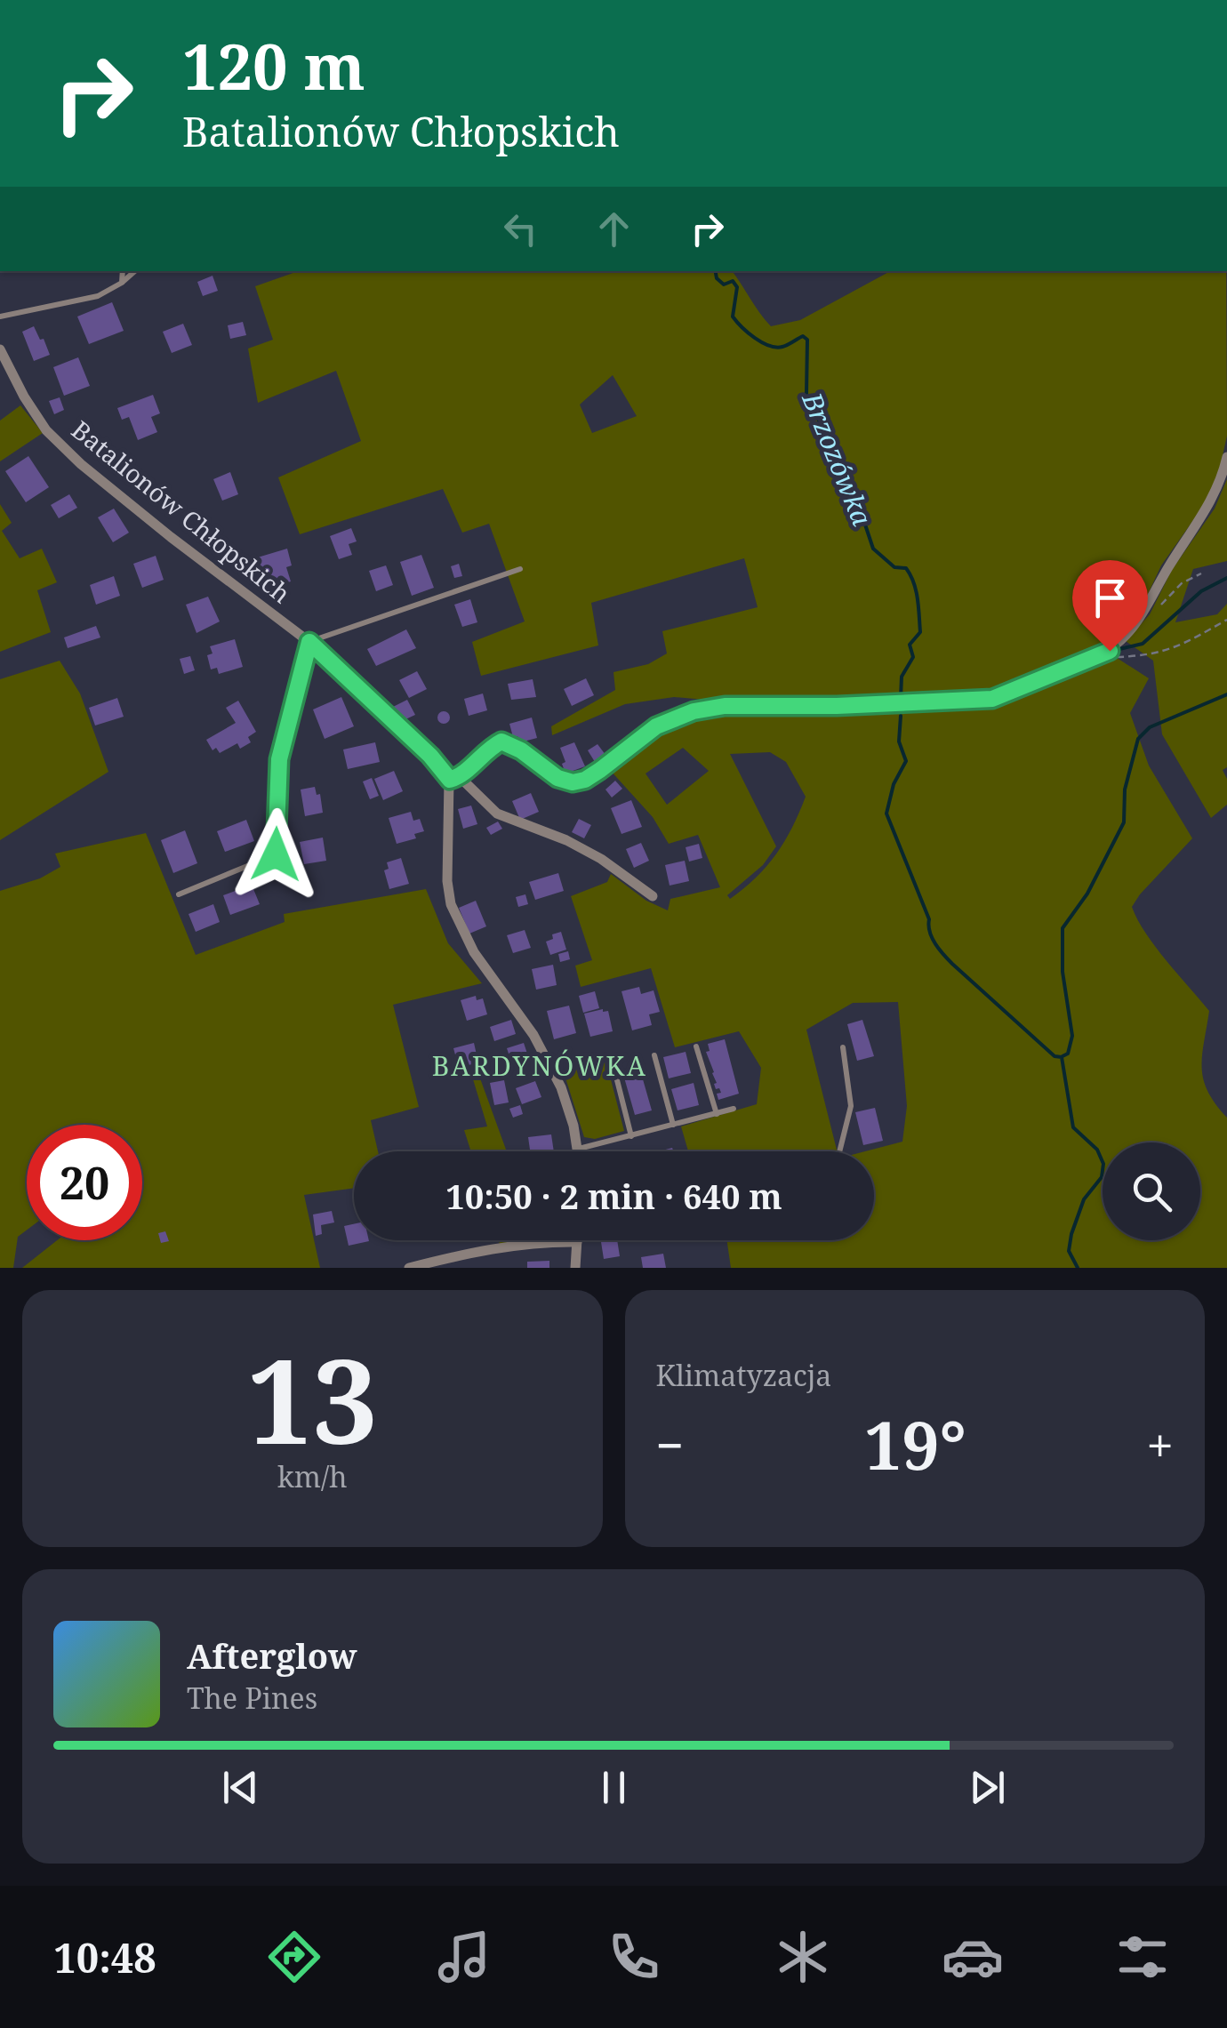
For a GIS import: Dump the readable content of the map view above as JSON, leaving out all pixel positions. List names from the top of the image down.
{
  "streets": {
    "street": ["Batalionów Chłopskich"]
  },
  "districts": ["BARDYNÓWKA"],
  "water": ["Brzozówka"],
  "page": {
    "turn": ["120 m", "Batalionów Chłopskich"],
    "limit": "20",
    "trip": "10:50 · 2 min · 640 m",
    "tile": [
      ["13", "km/h"],
      "Klimatyzacja"
    ],
    "heat": ["−", "19°", "+"],
    "song": ["Afterglow", "The Pines"],
    "tabs": "10:48"
  }
}
